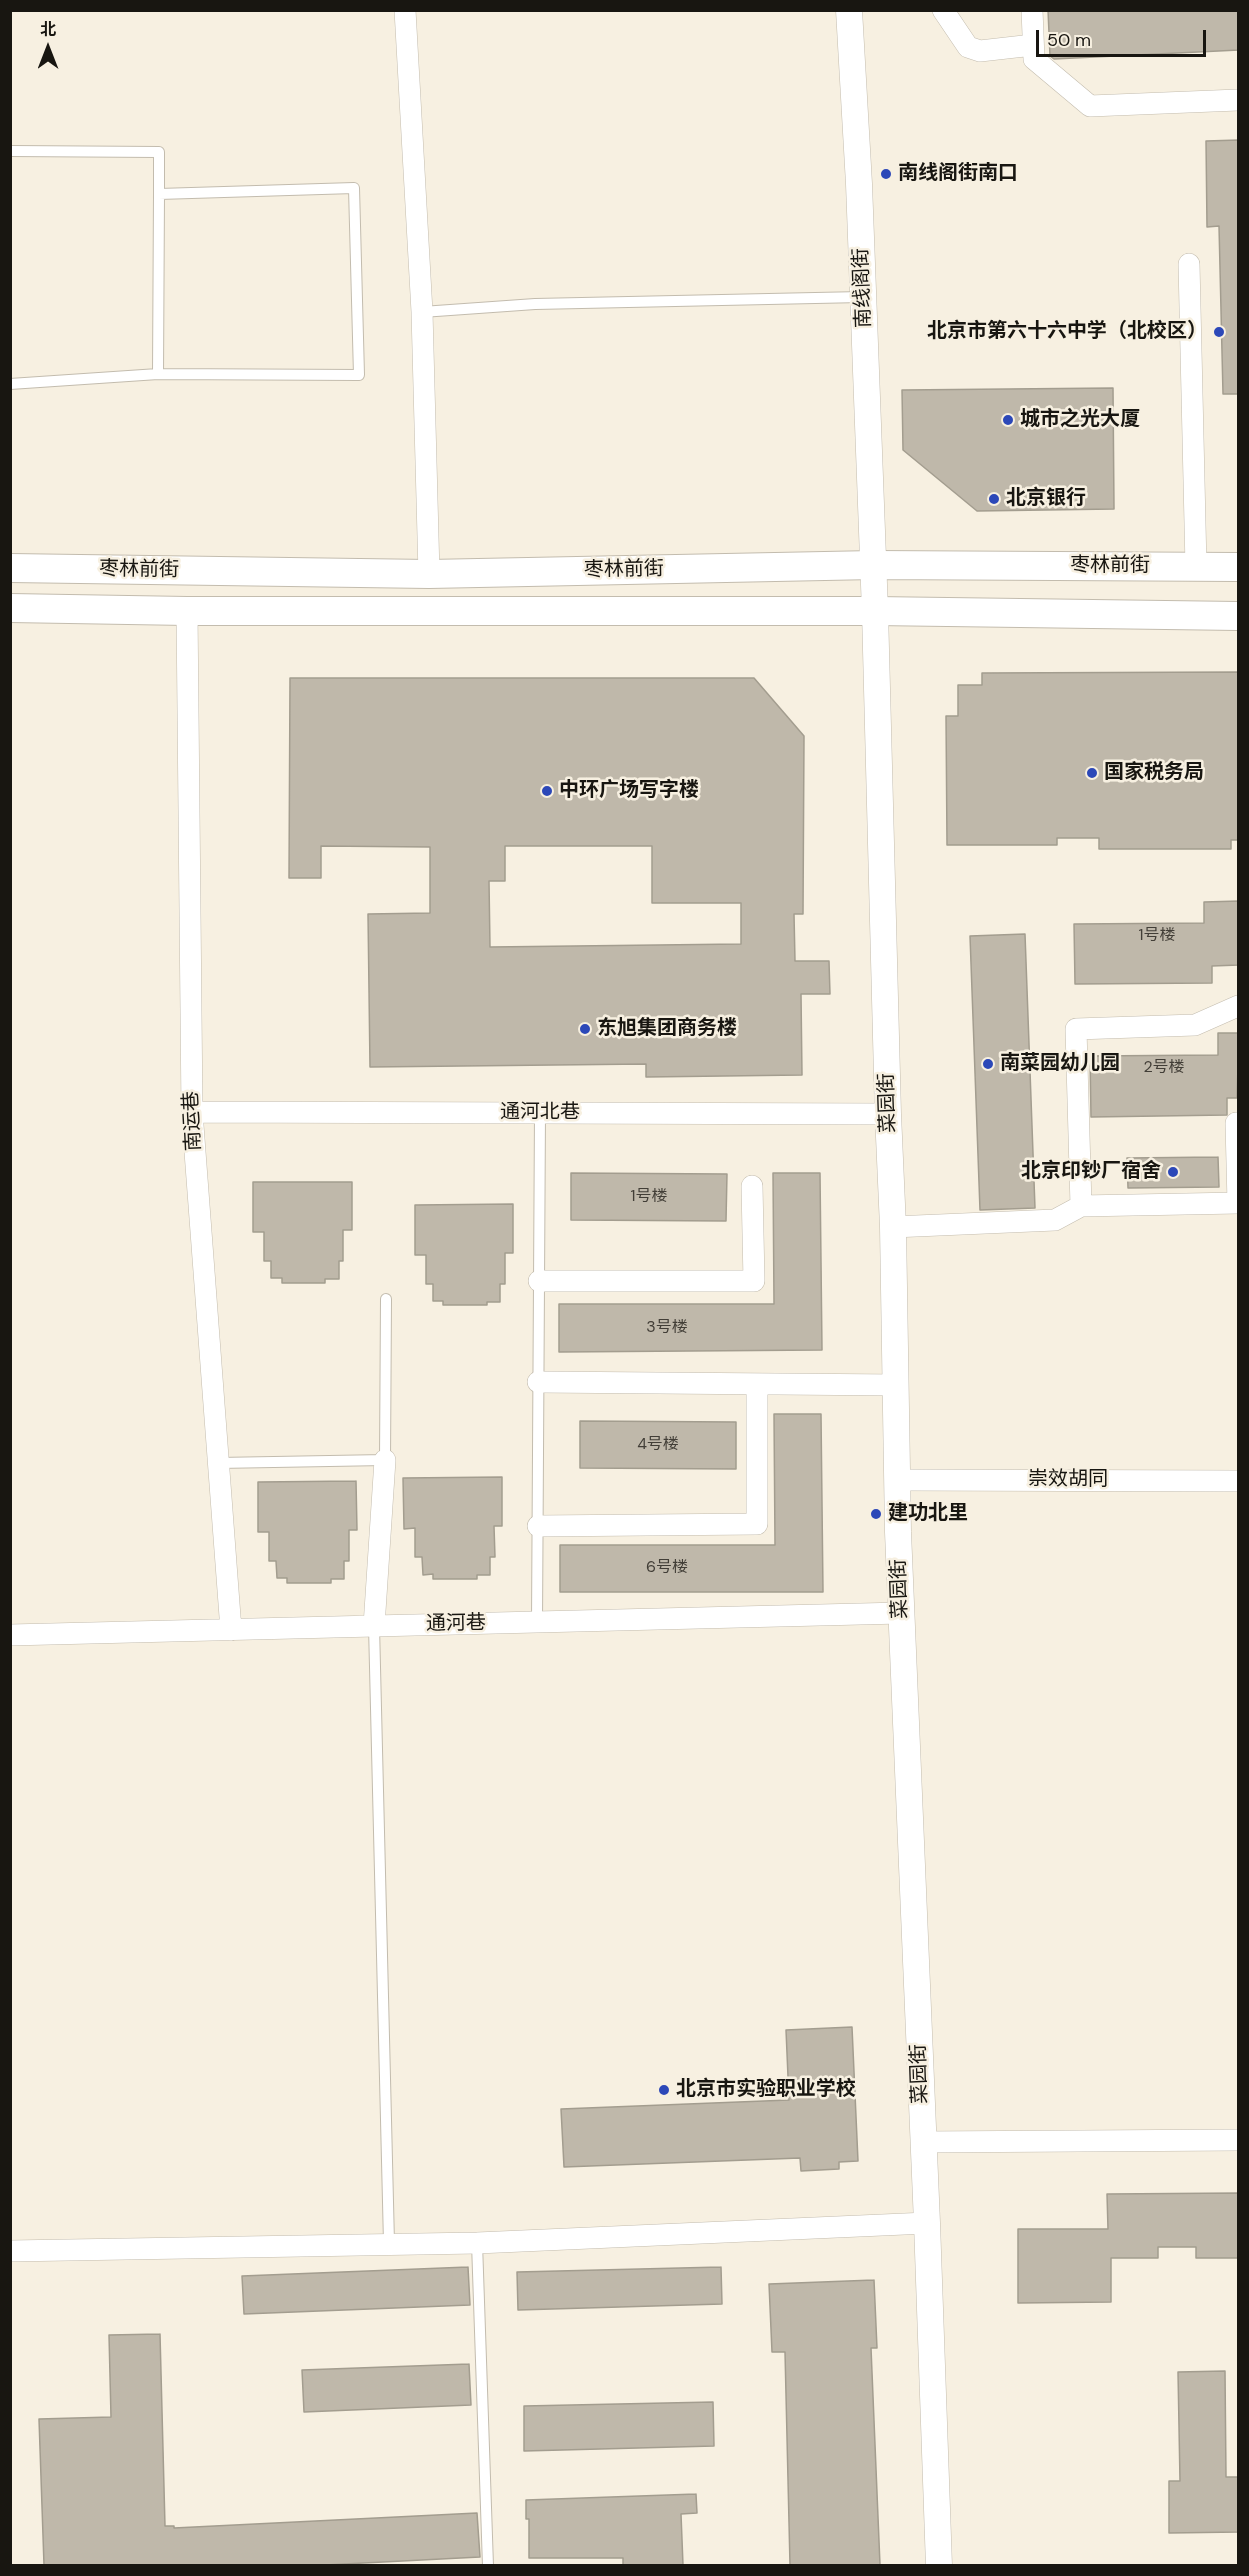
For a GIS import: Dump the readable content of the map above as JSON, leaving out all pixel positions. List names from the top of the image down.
{
  "streets": {
    "main road": ["枣林前街"],
    "street": [
      "南线阁街",
      "菜园街",
      "通河北巷",
      "南运巷",
      "崇效胡同",
      "通河巷"
    ]
  },
  "crossings": [
    ["南线阁街", "枣林前街"],
    ["南线阁街", "菜园街"],
    ["枣林前街", "菜园街"],
    ["枣林前街", "南运巷"],
    ["菜园街", "通河北巷"],
    ["菜园街", "崇效胡同"],
    ["菜园街", "通河巷"],
    ["通河北巷", "南运巷"],
    ["南运巷", "通河巷"]
  ],
  "places": [
    "南线阁街南口",
    "北京市第六十六中学（北校区）",
    "城市之光大厦",
    "北京银行",
    "国家税务局",
    "中环广场写字楼",
    "东旭集团商务楼",
    "南菜园幼儿园",
    "北京印钞厂宿舍",
    "建功北里",
    "北京市实验职业学校"
  ],
  "house_numbers": [
    "1号楼",
    "2号楼",
    "1号楼",
    "3号楼",
    "4号楼",
    "6号楼"
  ],
  "scale_bar": "50 m",
  "north": "top"
}
